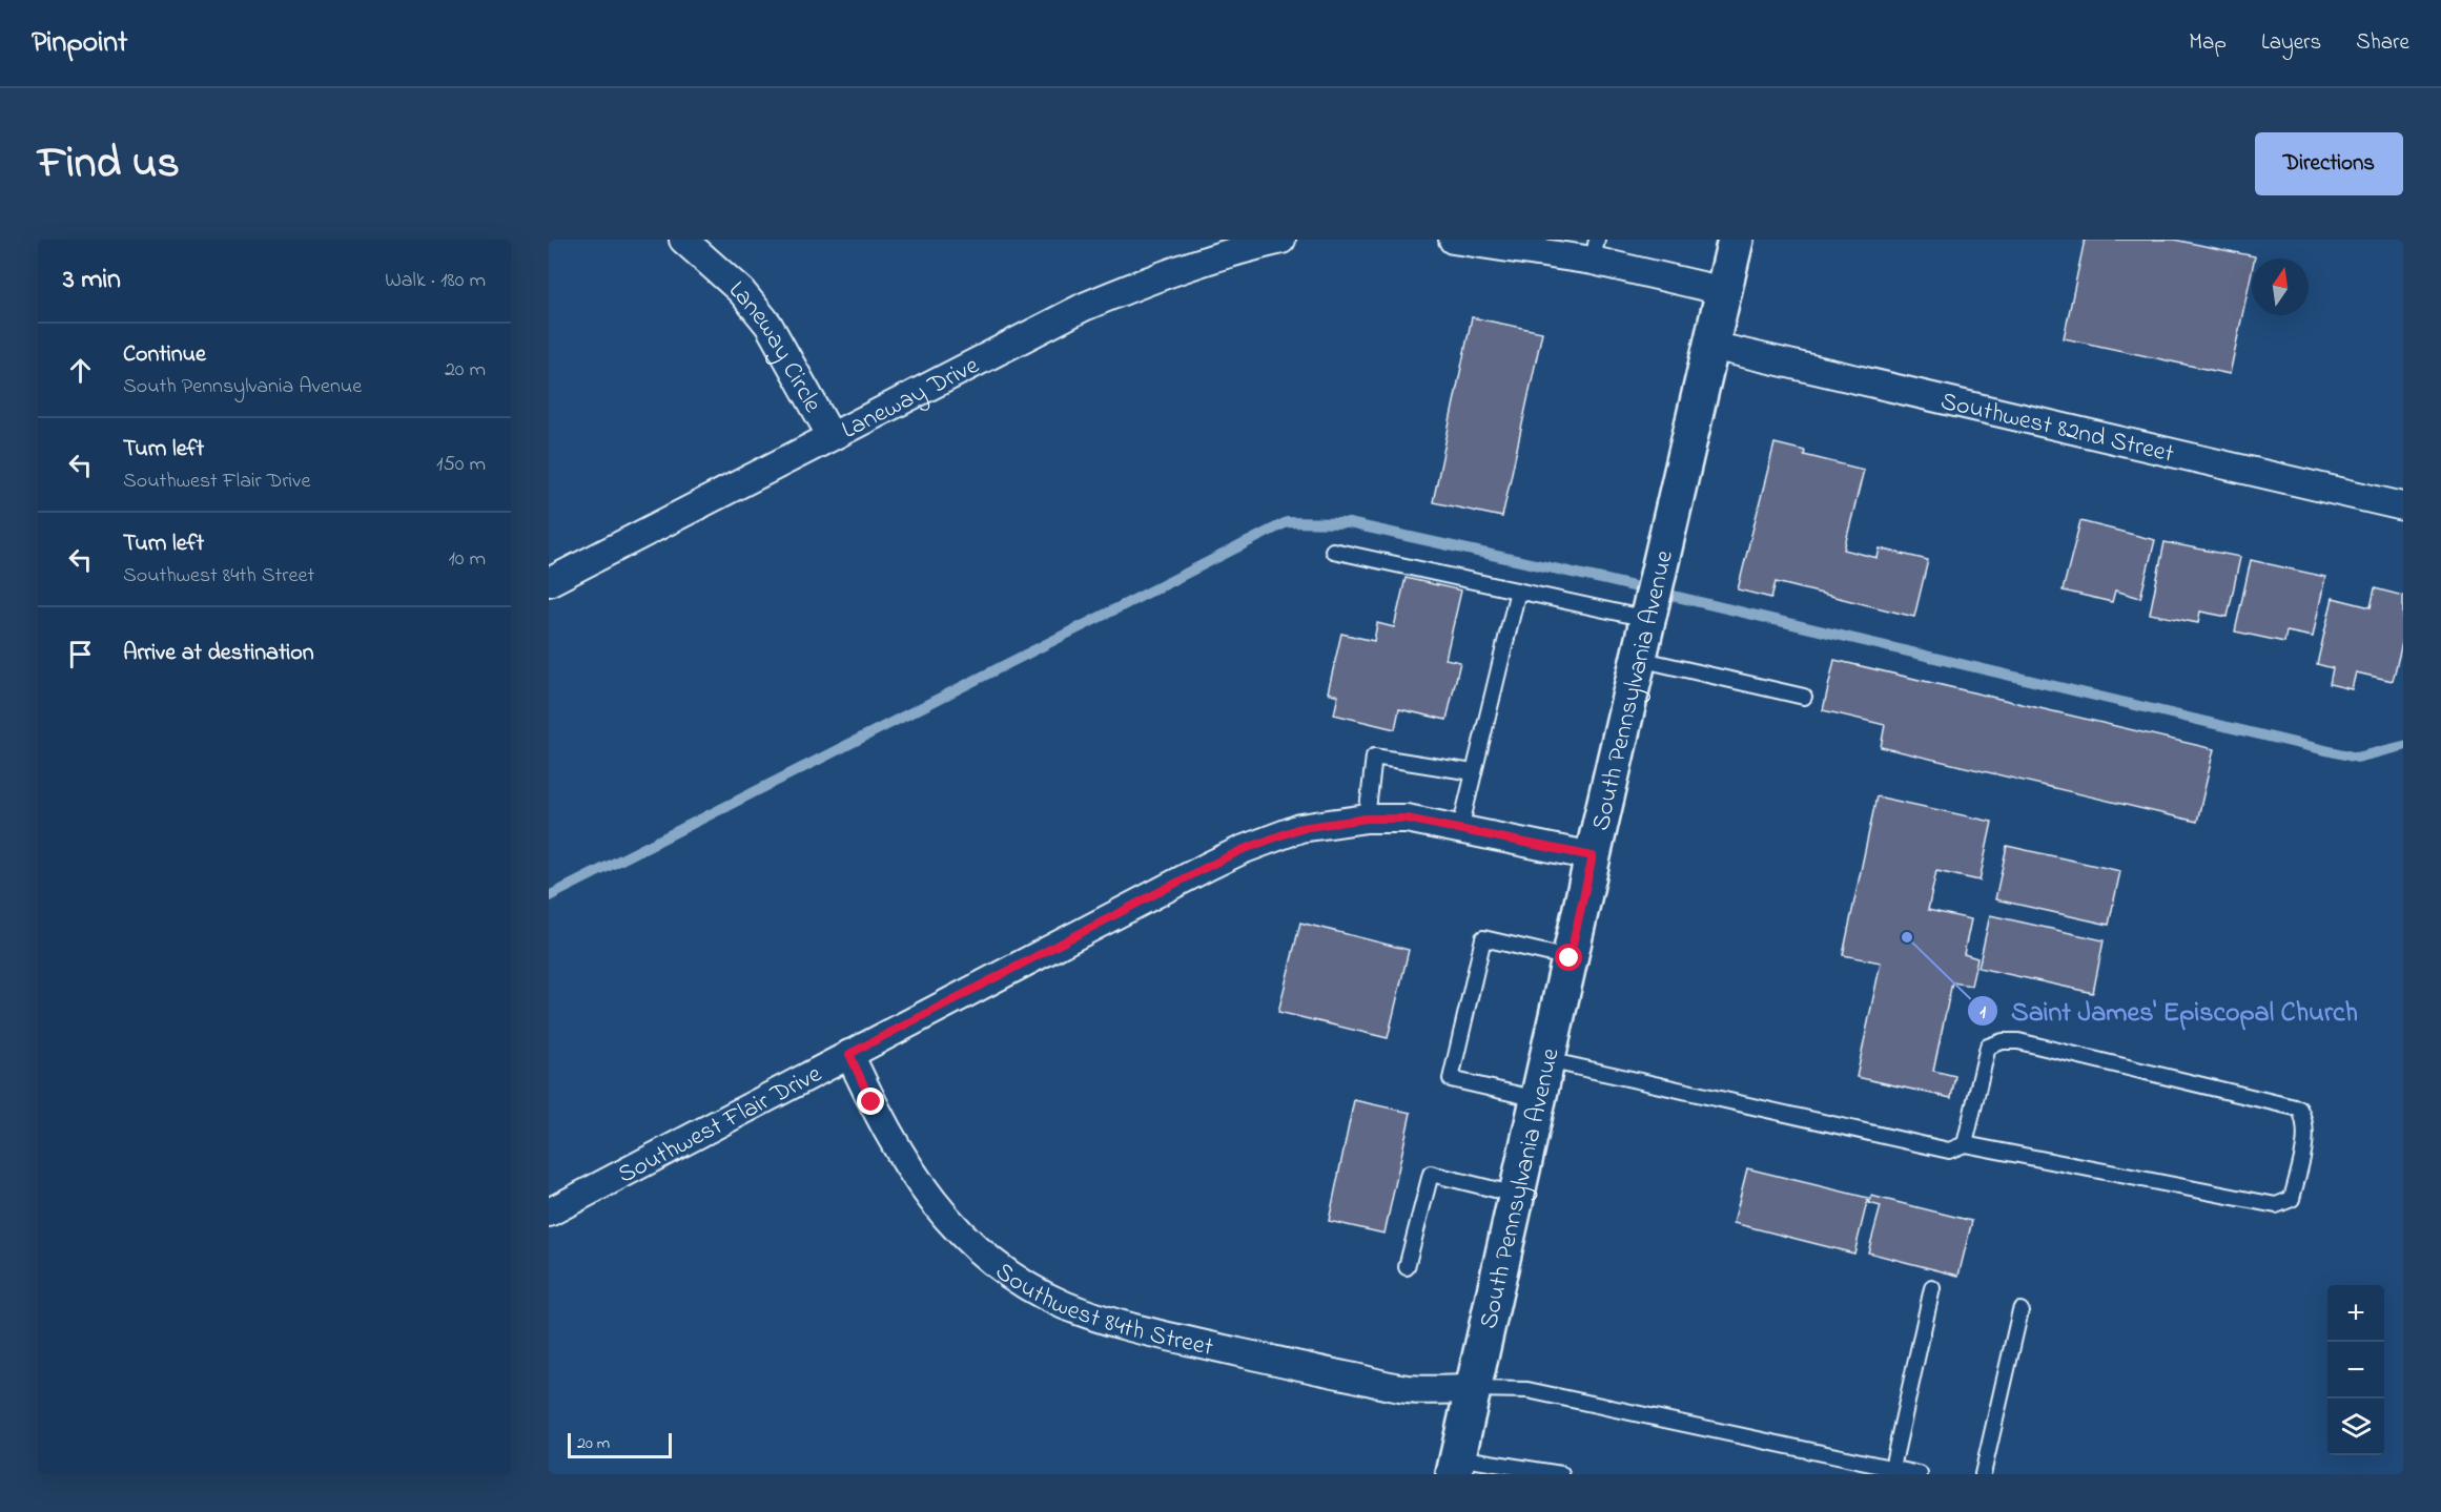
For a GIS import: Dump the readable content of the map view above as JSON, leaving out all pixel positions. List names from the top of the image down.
{
  "streets": {
    "main road": ["South Pennsylvania Avenue"],
    "street": [
      "Laneway Circle",
      "Laneway Drive",
      "Southwest 82nd Street",
      "Southwest Flair Drive",
      "Southwest 84th Street"
    ]
  },
  "crossings": [
    ["Laneway Circle", "Laneway Drive"],
    ["Southwest 82nd Street", "South Pennsylvania Avenue"],
    ["South Pennsylvania Avenue", "Southwest Flair Drive"],
    ["South Pennsylvania Avenue", "Southwest 84th Street"],
    ["Southwest Flair Drive", "Southwest 84th Street"]
  ],
  "places": ["Saint James' Episcopal Church"],
  "scale_bar": "20 m",
  "north": "top",
  "page": {
    "header": "Pinpoint",
    "nav": ["Map", "Layers", "Share"],
    "title": "Find us",
    "buttons": "Directions",
    "heading": ["3 min", "Walk · 180 m"],
    "list": [
      ["Continue", "South Pennsylvania Avenue", "20 m"],
      ["Turn left", "Southwest Flair Drive", "150 m"],
      ["Turn left", "Southwest 84th Street", "10 m"],
      "Arrive at destination"
    ],
    "map_buttons": ["+", "−"],
    "scale": "20 m"
  }
}
